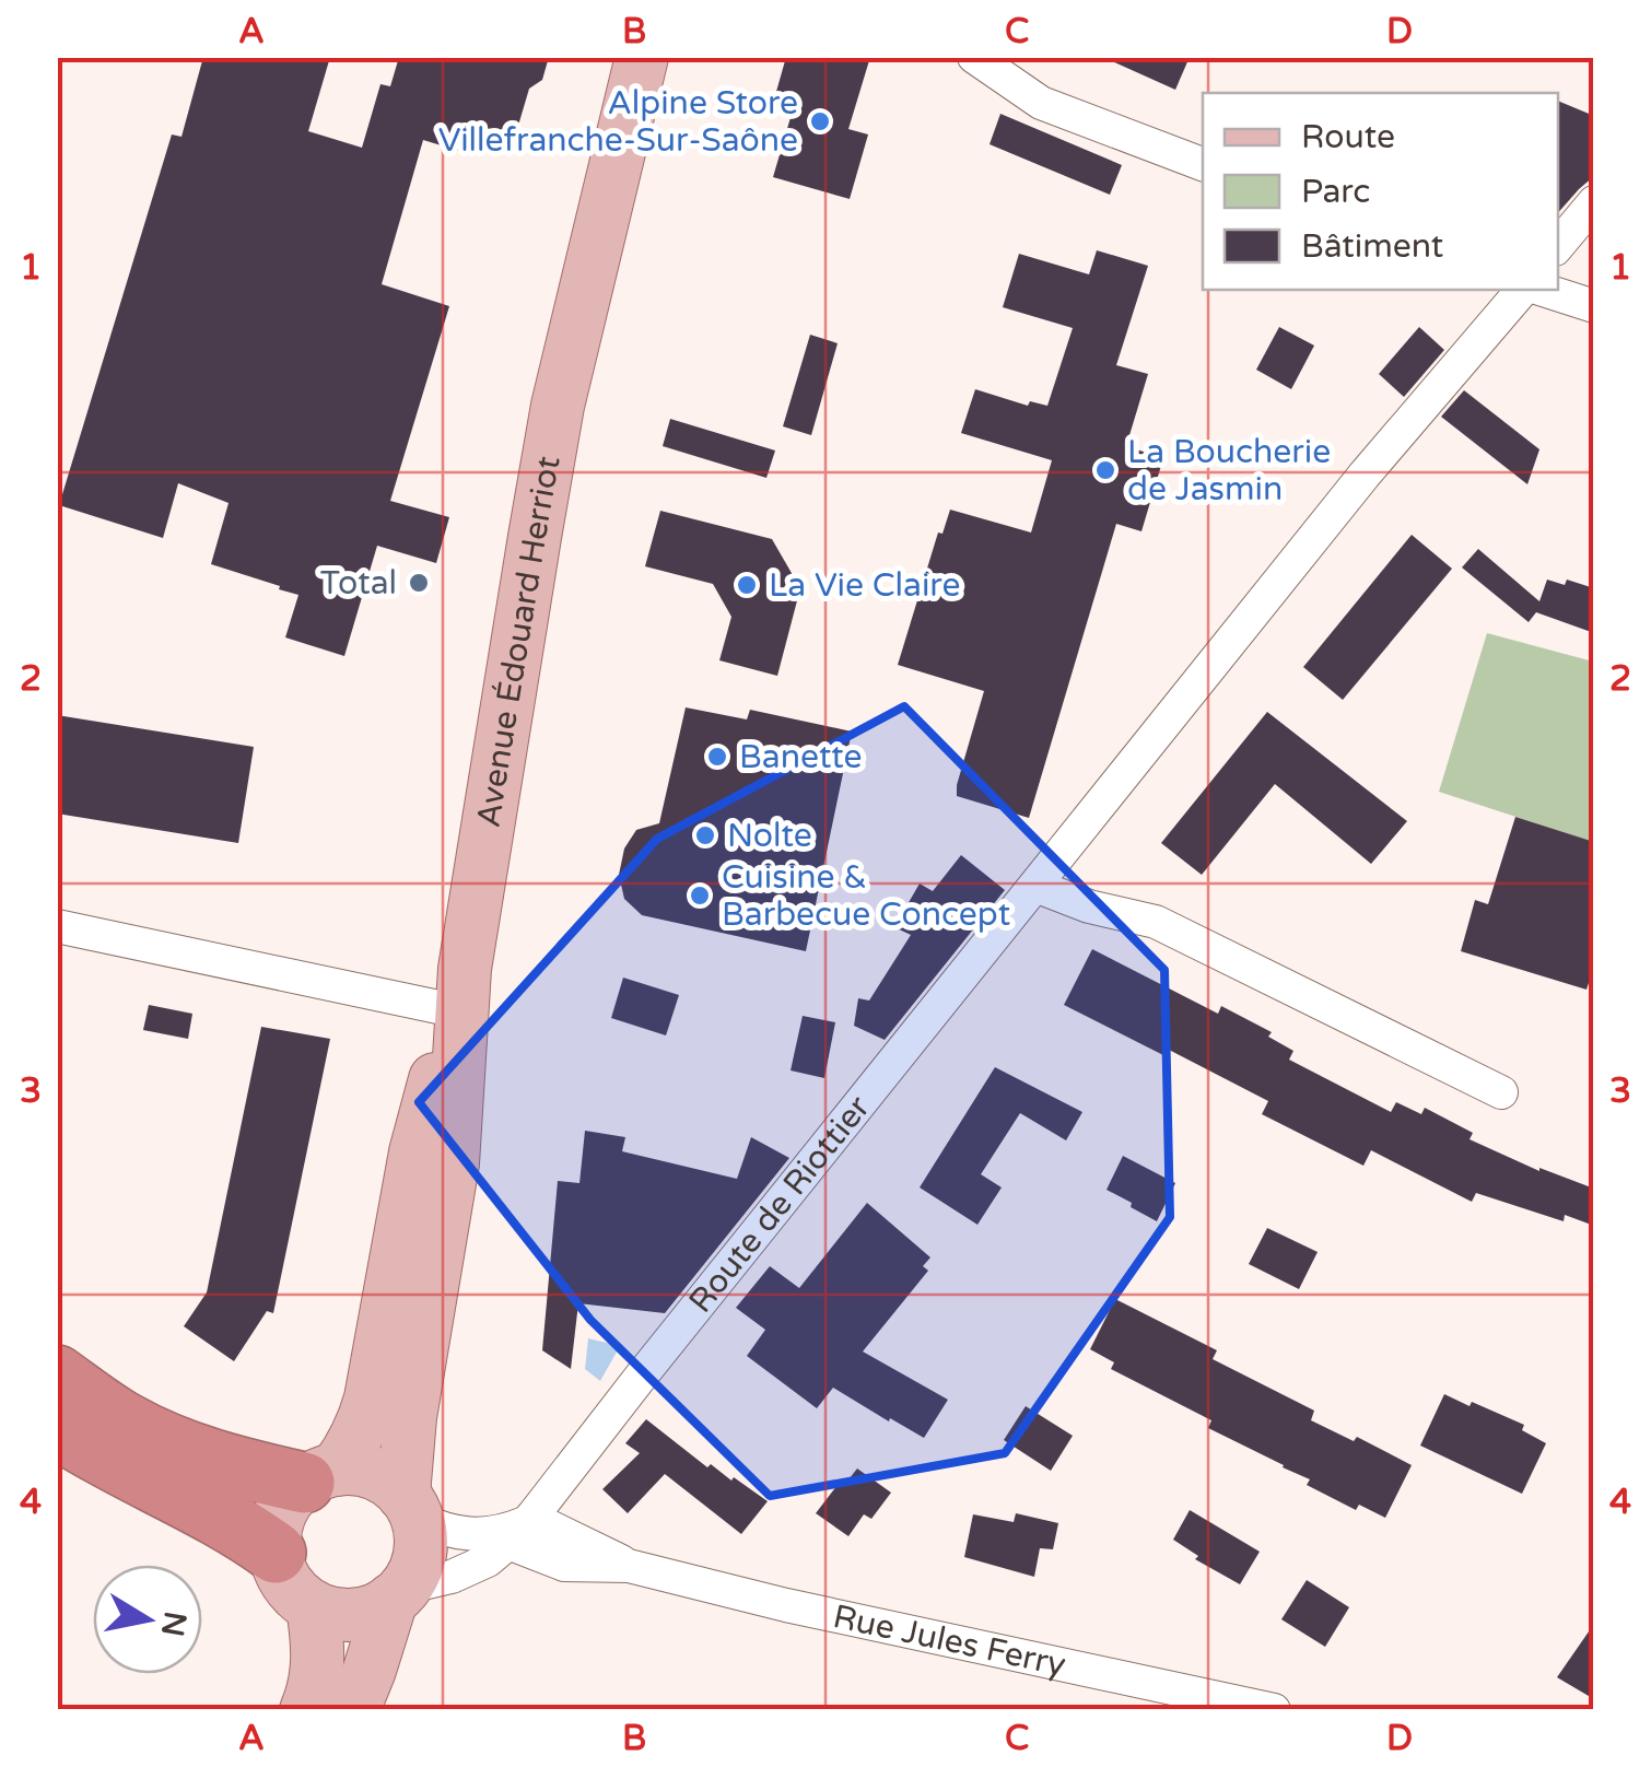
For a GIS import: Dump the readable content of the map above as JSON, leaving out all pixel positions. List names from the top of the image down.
{
  "streets": {
    "main road": ["Avenue Édouard Herriot"],
    "street": ["Route de Riottier", "Rue Jules Ferry"]
  },
  "crossings": [
    ["Avenue Édouard Herriot", "Route de Riottier"],
    ["Route de Riottier", "Rue Jules Ferry"]
  ],
  "places": [
    "Alpine Store Villefranche-Sur-Saône",
    "La Boucherie de Jasmin",
    "Total",
    "La Vie Claire",
    "Banette",
    "Nolte",
    "Cuisine & Barbecue Concept"
  ],
  "legend": ["Route", "Parc", "Bâtiment"],
  "north": "right",
  "grid": {
    "columns": [
      "A",
      "B",
      "C",
      "D"
    ],
    "rows": [
      "1",
      "2",
      "3",
      "4"
    ]
  }
}
